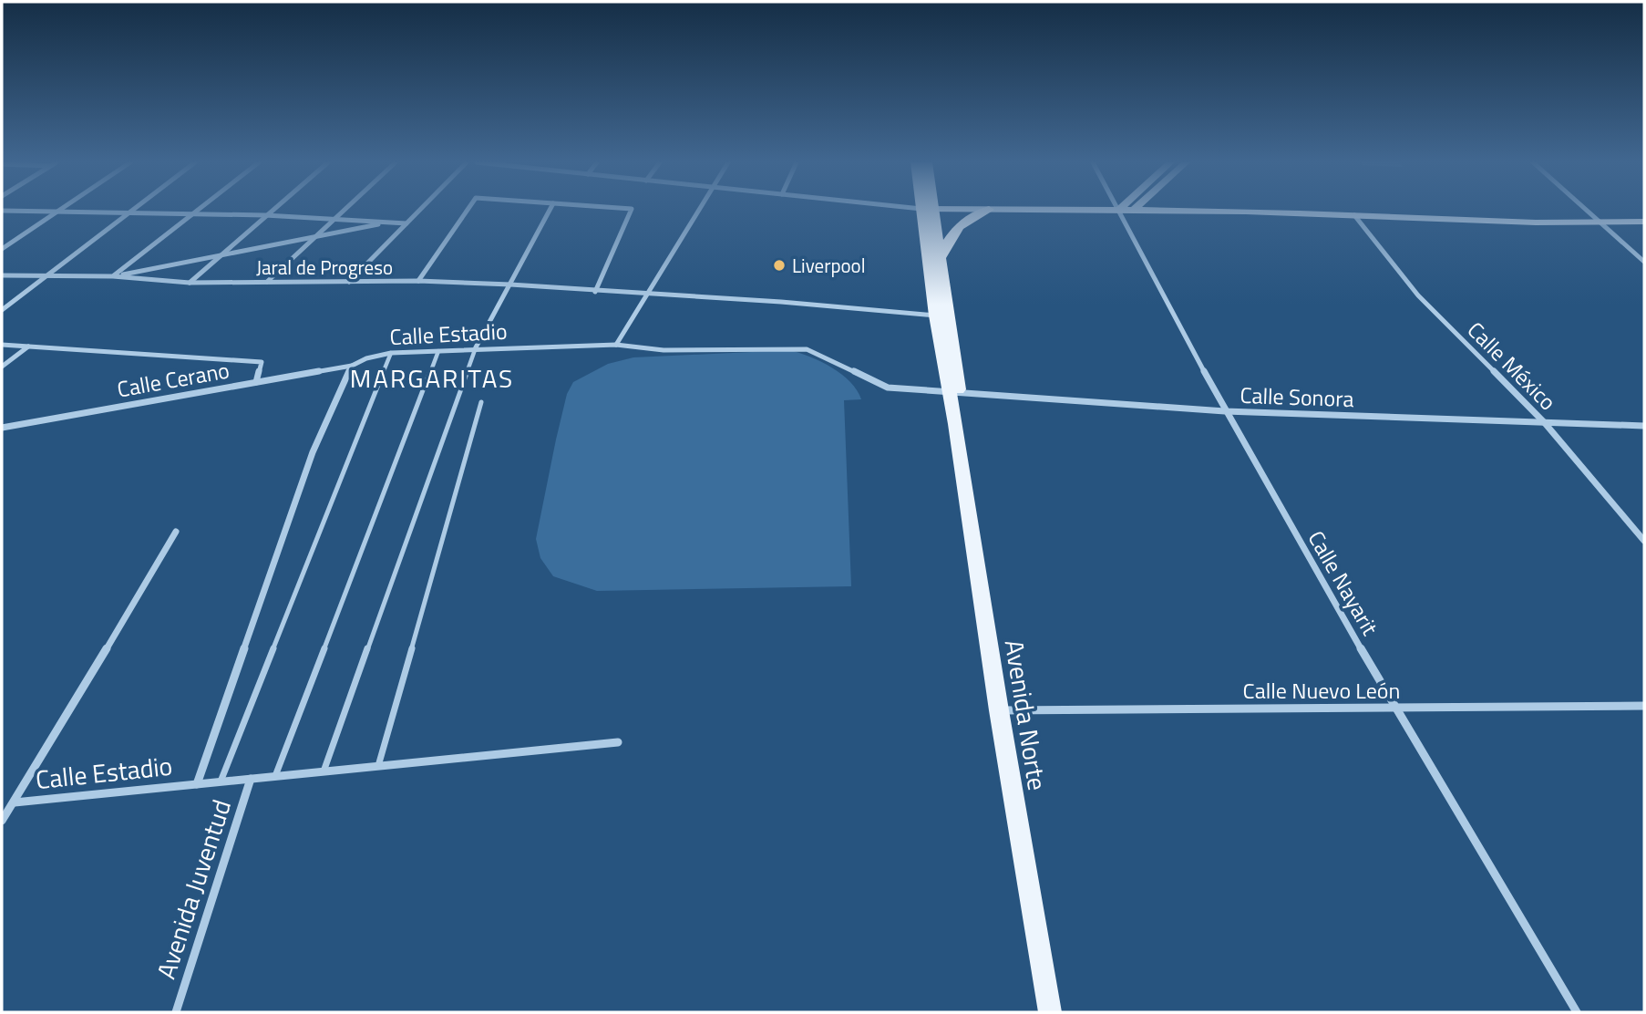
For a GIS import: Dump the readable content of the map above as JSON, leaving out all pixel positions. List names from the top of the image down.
{
  "streets": {
    "main road": ["Avenida Norte"],
    "street": [
      "Jaral de Progreso",
      "Calle Estadio",
      "Calle México",
      "Calle Cerano",
      "Calle Sonora",
      "Calle Nayarit",
      "Calle Nuevo León",
      "Avenida Juventud"
    ]
  },
  "crossings": [
    ["Jaral de Progreso", "Avenida Norte"],
    ["Calle Estadio", "Calle Cerano"],
    ["Calle Estadio", "Calle Sonora"],
    ["Calle Estadio", "Avenida Norte"],
    ["Calle Estadio", "Avenida Juventud"],
    ["Calle México", "Calle Sonora"],
    ["Calle Sonora", "Calle Nayarit"],
    ["Calle Sonora", "Avenida Norte"],
    ["Calle Nayarit", "Calle Nuevo León"],
    ["Calle Nuevo León", "Avenida Norte"]
  ],
  "districts": ["MARGARITAS"],
  "places": ["Liverpool"]
}
